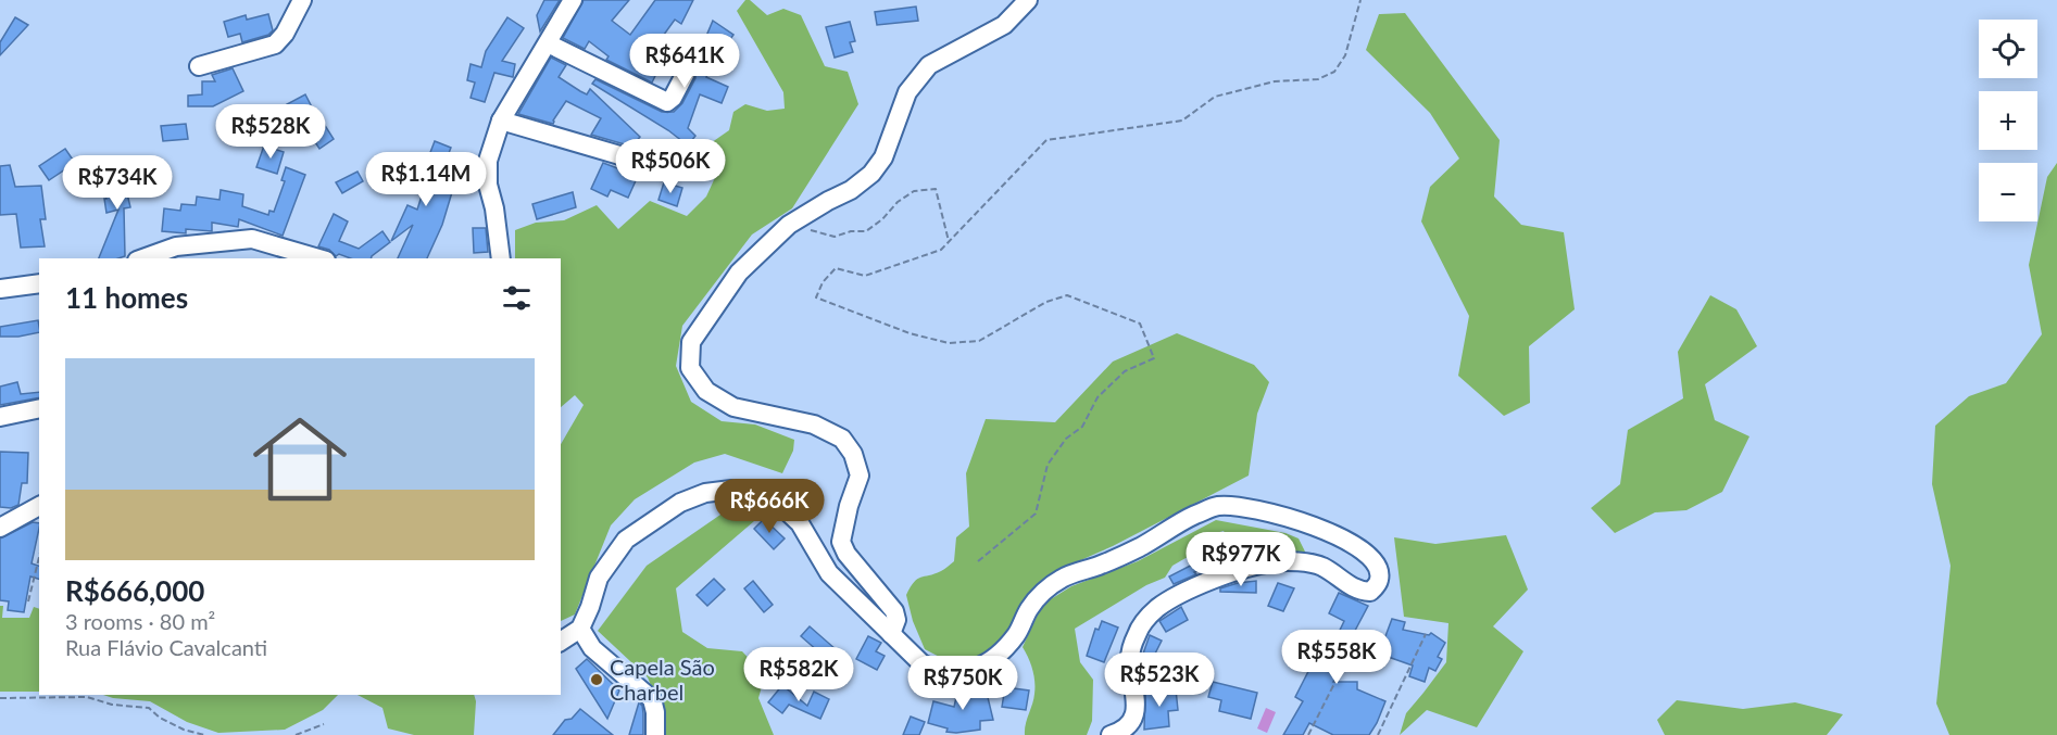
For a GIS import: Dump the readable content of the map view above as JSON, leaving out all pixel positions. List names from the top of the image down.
{
  "places": ["Capela São Charbel"],
  "page": {
    "map_buttons": ["+", "−"],
    "price": [
      "R$641K",
      "R$528K",
      "R$506K",
      "R$1.14M",
      "R$734K",
      "R$666K",
      "R$977K",
      "R$558K",
      "R$582K",
      "R$523K",
      "R$750K"
    ],
    "heading": "11 homes",
    "list": [
      {
        "name": "R$666,000",
        "note": "3 rooms · 80 m² · Rua Flávio Cavalcanti"
      }
    ]
  }
}
